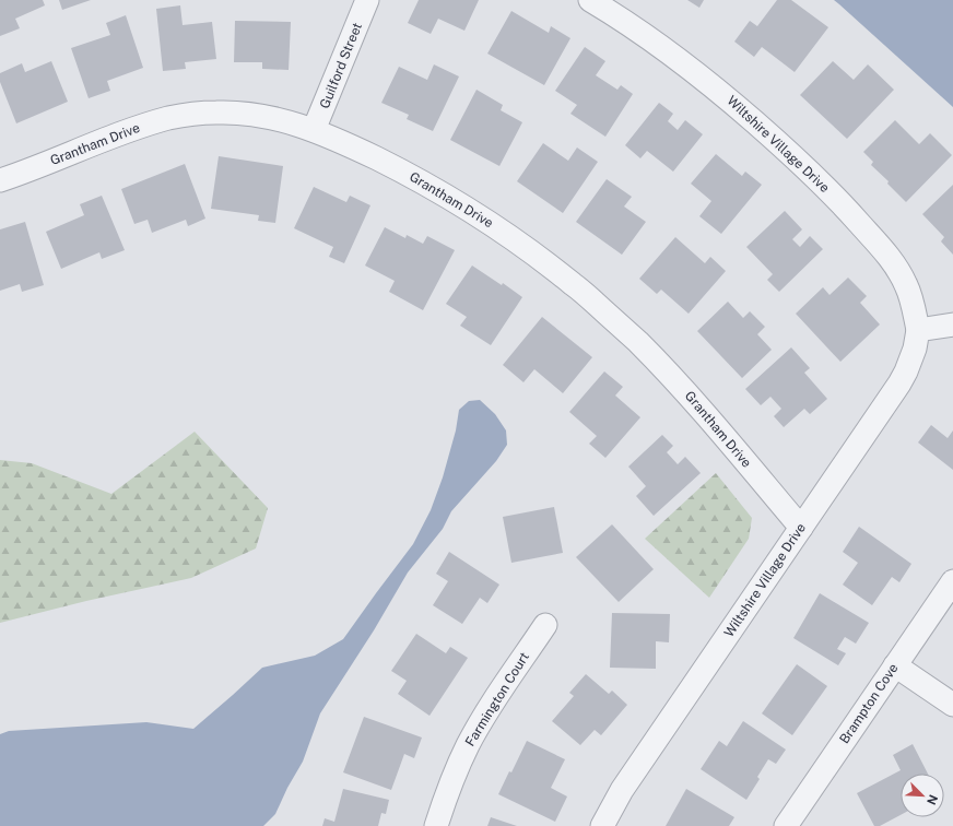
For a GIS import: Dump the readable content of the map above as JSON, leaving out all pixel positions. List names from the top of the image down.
{
  "streets": {
    "street": [
      "Guilford Street",
      "Grantham Drive",
      "Wiltshire Village Drive",
      "Farmington Court",
      "Brampton Cove"
    ]
  },
  "crossings": [
    ["Guilford Street", "Grantham Drive"],
    ["Grantham Drive", "Wiltshire Village Drive"]
  ],
  "north": "bottom right"
}
